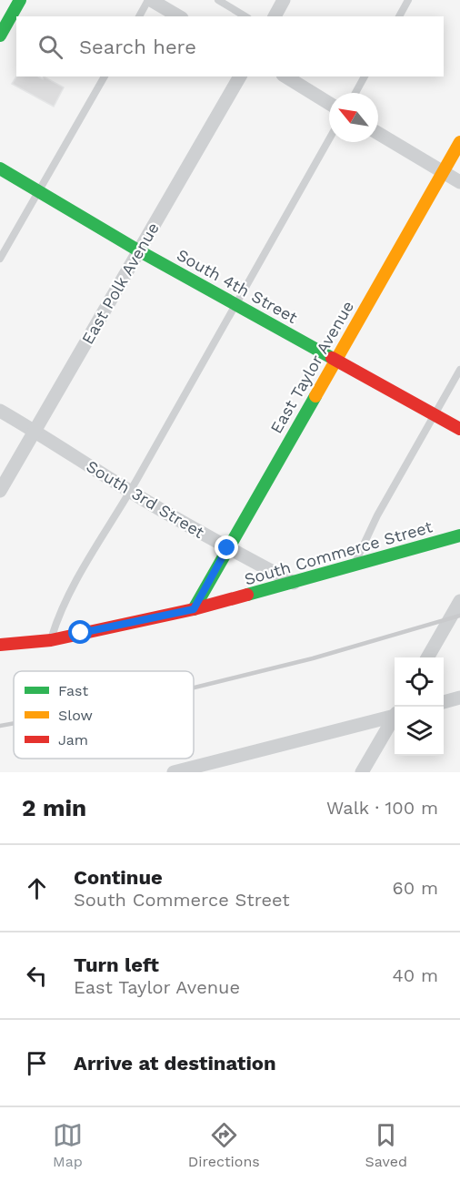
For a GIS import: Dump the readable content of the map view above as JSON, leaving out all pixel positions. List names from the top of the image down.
{
  "streets": {
    "street": [
      "East Polk Avenue",
      "South 4th Street",
      "East Taylor Avenue",
      "South 3rd Street",
      "South Commerce Street"
    ]
  },
  "crossings": [
    ["East Polk Avenue", "South 4th Street"],
    ["East Polk Avenue", "South 3rd Street"],
    ["South 4th Street", "East Taylor Avenue"],
    ["East Taylor Avenue", "South 3rd Street"],
    ["East Taylor Avenue", "South Commerce Street"],
    ["South 3rd Street", "South Commerce Street"]
  ],
  "legend": ["Fast", "Slow", "Jam"],
  "north": "top left",
  "page": {
    "search": "Search here",
    "heading": ["2 min", "Walk · 100 m"],
    "list": [
      ["Continue", "South Commerce Street", "60 m"],
      ["Turn left", "East Taylor Avenue", "40 m"],
      "Arrive at destination"
    ],
    "nav": ["Map", "Directions", "Saved"]
  }
}
